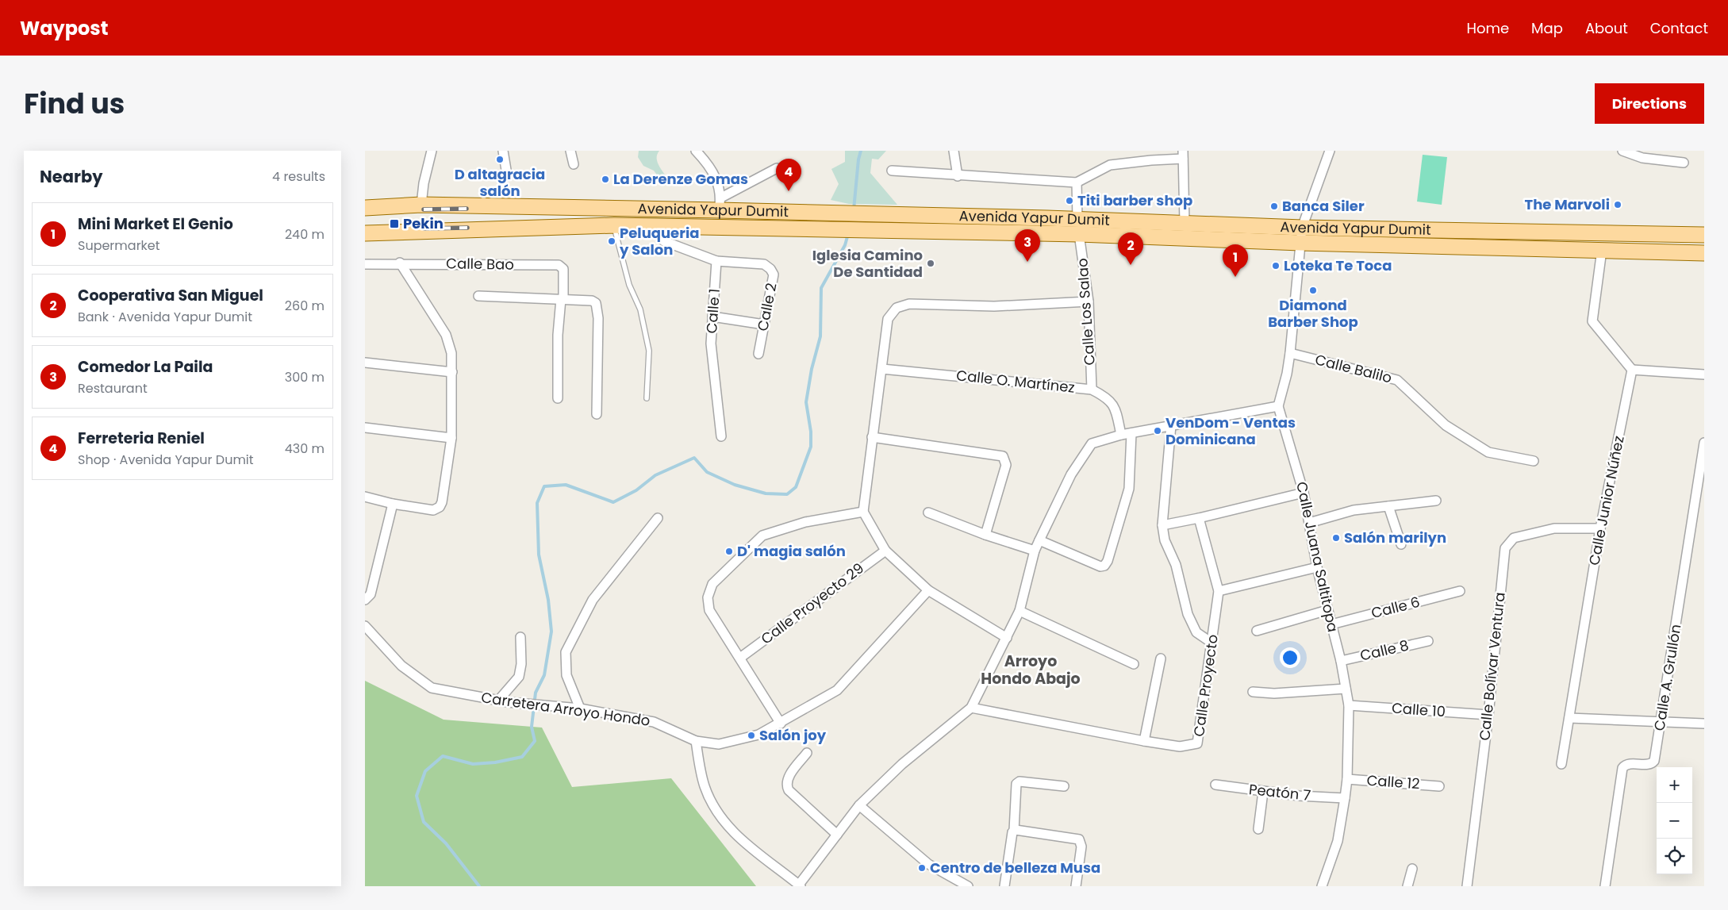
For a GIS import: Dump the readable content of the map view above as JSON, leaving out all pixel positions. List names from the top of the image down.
{
  "streets": {
    "main road": ["Avenida Yapur Dumit"],
    "street": [
      "Calle Bao",
      "Calle 2",
      "Calle 1",
      "Calle Los Salao",
      "Calle Balilo",
      "Calle O. Martínez",
      "Calle Junior Núñez",
      "Calle Juana Saltitopa",
      "Calle Proyecto 29",
      "Calle 6",
      "Calle 8",
      "Calle Bolívar Ventura",
      "Calle A. Grullón",
      "Calle Proyecto",
      "Carretera Arroyo Hondo",
      "Calle 10",
      "Calle 12",
      "Peatón 7"
    ]
  },
  "crossings": [
    ["Avenida Yapur Dumit", "Calle Los Salao"],
    ["Calle 2", "Calle 1"],
    ["Calle Los Salao", "Calle O. Martínez"],
    ["Calle Junior Núñez", "Calle Bolívar Ventura"],
    ["Calle Juana Saltitopa", "Calle 6"],
    ["Calle Juana Saltitopa", "Calle 8"],
    ["Calle Juana Saltitopa", "Calle 10"],
    ["Calle Juana Saltitopa", "Calle 12"],
    ["Calle Juana Saltitopa", "Peatón 7"],
    ["Calle Bolívar Ventura", "Calle 10"]
  ],
  "districts": ["Arroyo Hondo Abajo"],
  "places": {
    "other": [
      "D altagracia salón",
      "La Derenze Gomas",
      "Titi barber shop",
      "The Marvoli",
      "Banca Siler",
      "Peluqueria y Salon",
      "Iglesia Camino De Santidad",
      "Loteka Te Toca",
      "Diamond Barber Shop",
      "VenDom - Ventas Dominicana",
      "Salón marilyn",
      "D' magia salón",
      "Salón joy",
      "Centro de belleza Musa"
    ],
    "transit": ["Pekin"]
  },
  "page": {
    "header": "Waypost",
    "nav": [
      "Home",
      "Map",
      "About",
      "Contact"
    ],
    "title": "Find us",
    "buttons": "Directions",
    "heading": ["Nearby", "4 results"],
    "pins": [
      "4",
      "3",
      "2",
      "1"
    ],
    "list": [
      {
        "mark": "1",
        "name": "Mini Market El Genio",
        "note": "Supermarket",
        "value": "240 m"
      },
      {
        "mark": "2",
        "name": "Cooperativa San Miguel",
        "note": "Bank · Avenida Yapur Dumit",
        "value": "260 m"
      },
      {
        "mark": "3",
        "name": "Comedor La Paila",
        "note": "Restaurant",
        "value": "300 m"
      },
      {
        "mark": "4",
        "name": "Ferreteria Reniel",
        "note": "Shop · Avenida Yapur Dumit",
        "value": "430 m"
      }
    ],
    "map_buttons": ["+", "−"]
  }
}
